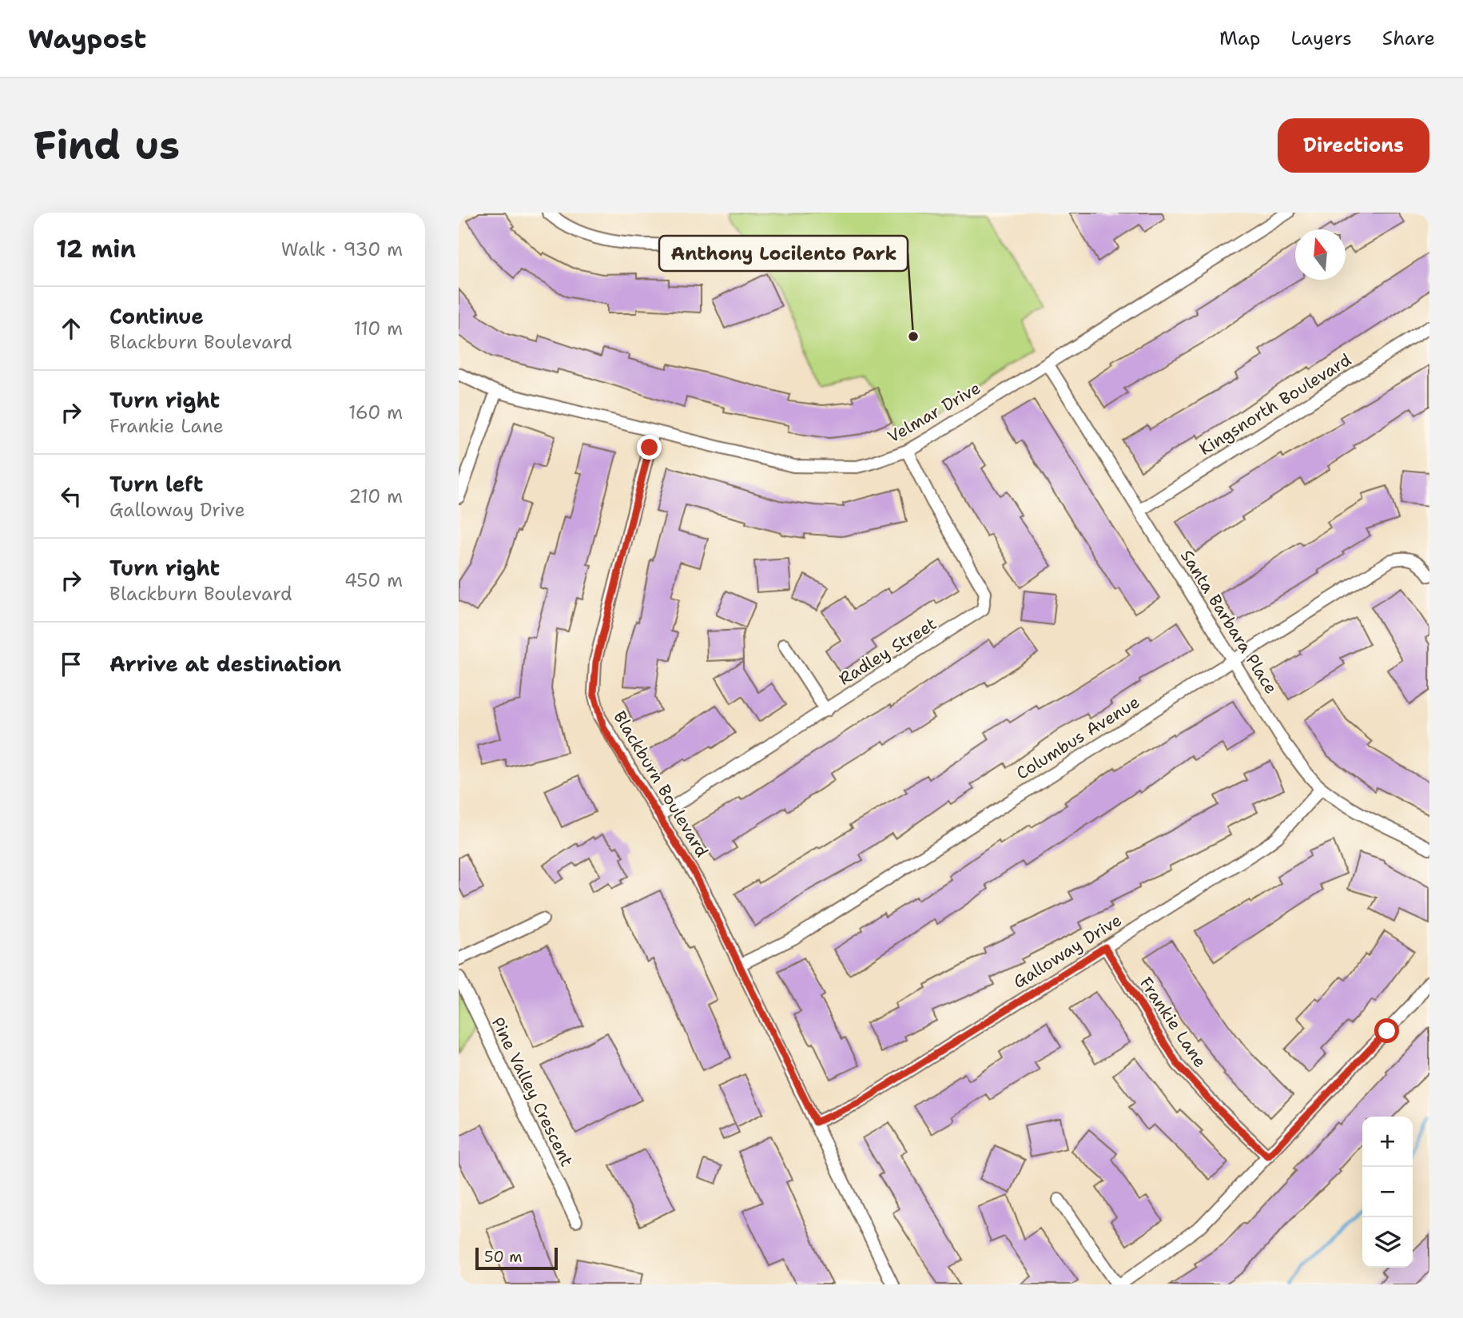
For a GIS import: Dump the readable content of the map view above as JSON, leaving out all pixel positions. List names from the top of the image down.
{
  "streets": {
    "street": [
      "Kingsnorth Boulevard",
      "Velmar Drive",
      "Santa Barbara Place",
      "Radley Street",
      "Columbus Avenue",
      "Blackburn Boulevard",
      "Galloway Drive",
      "Frankie Lane",
      "Pine Valley Crescent"
    ]
  },
  "crossings": [
    ["Kingsnorth Boulevard", "Santa Barbara Place"],
    ["Velmar Drive", "Santa Barbara Place"],
    ["Velmar Drive", "Radley Street"],
    ["Velmar Drive", "Blackburn Boulevard"],
    ["Santa Barbara Place", "Columbus Avenue"],
    ["Santa Barbara Place", "Galloway Drive"],
    ["Radley Street", "Blackburn Boulevard"],
    ["Columbus Avenue", "Blackburn Boulevard"],
    ["Blackburn Boulevard", "Galloway Drive"],
    ["Galloway Drive", "Frankie Lane"]
  ],
  "places": ["Anthony Locilento Park"],
  "scale_bar": "50 m",
  "north": "top",
  "page": {
    "header": "Waypost",
    "nav": ["Map", "Layers", "Share"],
    "buttons": "Directions",
    "title": "Find us",
    "heading": ["12 min", "Walk · 930 m"],
    "list": [
      ["Continue", "Blackburn Boulevard", "110 m"],
      ["Turn right", "Frankie Lane", "160 m"],
      ["Turn left", "Galloway Drive", "210 m"],
      ["Turn right", "Blackburn Boulevard", "450 m"],
      "Arrive at destination"
    ],
    "map_buttons": ["+", "−"],
    "scale": "50 m"
  }
}
